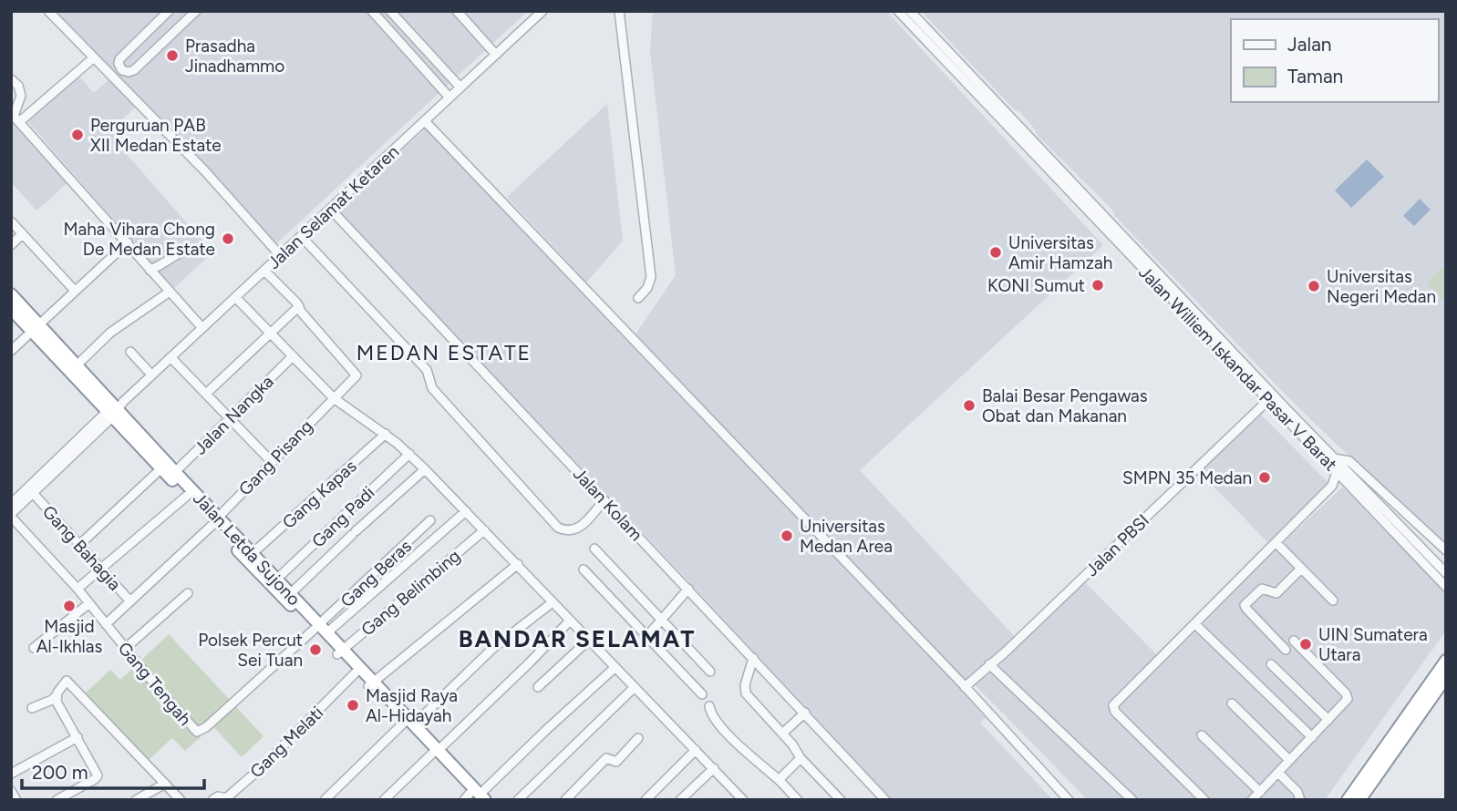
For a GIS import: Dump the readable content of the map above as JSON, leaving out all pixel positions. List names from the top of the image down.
{
  "streets": {
    "highway": ["Jalan Letda Sujono"],
    "street": [
      "Jalan Selamat Ketaren",
      "Jalan Williem Iskandar Pasar V Barat",
      "Jalan Nangka",
      "Gang Pisang",
      "Gang Kapas",
      "Jalan Kolam",
      "Gang Padi",
      "Jalan PBSI",
      "Gang Bahagia",
      "Gang Beras",
      "Gang Belimbing",
      "Gang Tengah",
      "Gang Melati"
    ]
  },
  "crossings": [
    ["Jalan Selamat Ketaren", "Jalan Kolam"],
    ["Jalan Selamat Ketaren", "Jalan Letda Sujono"],
    ["Jalan Williem Iskandar Pasar V Barat", "Jalan PBSI"],
    ["Jalan Nangka", "Jalan Letda Sujono"],
    ["Gang Pisang", "Gang Bahagia"],
    ["Gang Pisang", "Jalan Letda Sujono"],
    ["Gang Pisang", "Gang Tengah"],
    ["Gang Kapas", "Jalan Letda Sujono"],
    ["Gang Padi", "Jalan Letda Sujono"],
    ["Jalan Letda Sujono", "Gang Beras"],
    ["Jalan Letda Sujono", "Gang Belimbing"],
    ["Jalan Letda Sujono", "Gang Tengah"],
    ["Jalan Letda Sujono", "Gang Melati"],
    ["Gang Beras", "Gang Tengah"]
  ],
  "districts": ["MEDAN ESTATE", "BANDAR SELAMAT"],
  "places": [
    "Prasadha Jinadhammo",
    "Perguruan PAB XII Medan Estate",
    "Maha Vihara Chong De Medan Estate",
    "Universitas Amir Hamzah",
    "KONI Sumut",
    "Universitas Negeri Medan",
    "Balai Besar Pengawas Obat dan Makanan",
    "SMPN 35 Medan",
    "Universitas Medan Area",
    "Masjid Al-Ikhlas",
    "UIN Sumatera Utara",
    "Polsek Percut Sei Tuan",
    "Masjid Raya Al-Hidayah"
  ],
  "legend": ["Jalan", "Taman"],
  "scale_bar": "200 m"
}
